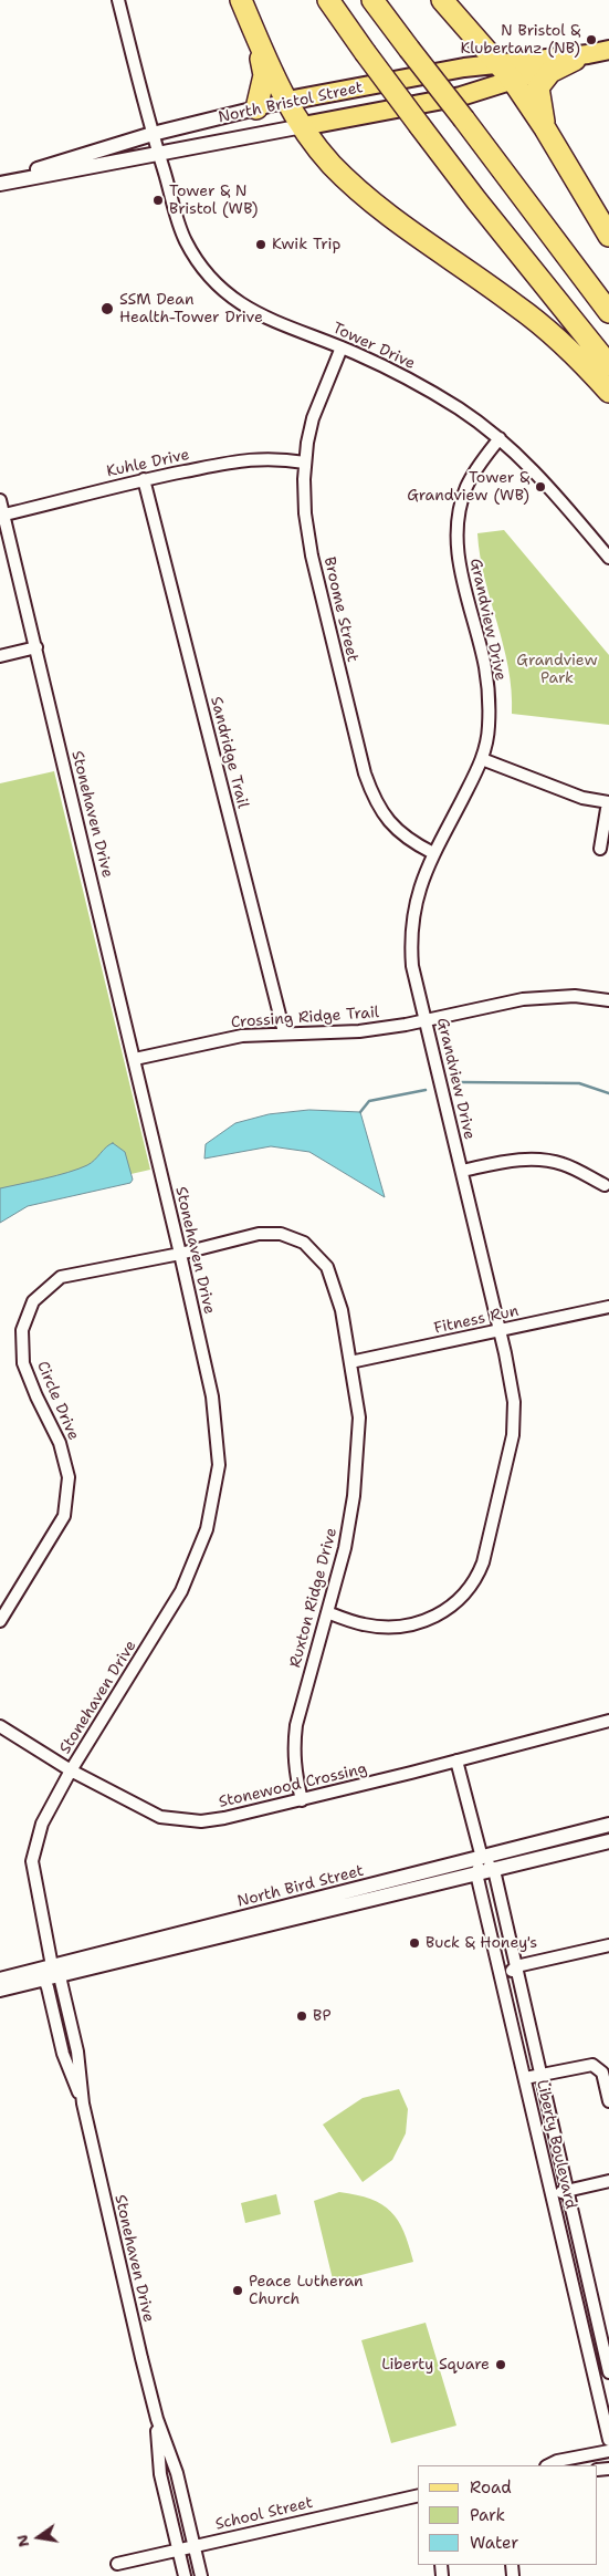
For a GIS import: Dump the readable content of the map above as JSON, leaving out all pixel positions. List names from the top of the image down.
{
  "streets": {
    "main road": ["North Bristol Street"],
    "street": [
      "Tower Drive",
      "Kuhle Drive",
      "Broome Street",
      "Grandview Drive",
      "Sandridge Trail",
      "Stonehaven Drive",
      "Crossing Ridge Trail",
      "Fitness Run",
      "Circle Drive",
      "Ruxton Ridge Drive",
      "Stonewood Crossing",
      "North Bird Street",
      "Liberty Boulevard",
      "School Street"
    ]
  },
  "crossings": [
    ["North Bristol Street", "Tower Drive"],
    ["Tower Drive", "Broome Street"],
    ["Tower Drive", "Grandview Drive"],
    ["Kuhle Drive", "Broome Street"],
    ["Kuhle Drive", "Sandridge Trail"],
    ["Kuhle Drive", "Stonehaven Drive"],
    ["Broome Street", "Grandview Drive"],
    ["Grandview Drive", "Crossing Ridge Trail"],
    ["Grandview Drive", "Fitness Run"],
    ["Grandview Drive", "Ruxton Ridge Drive"],
    ["Sandridge Trail", "Crossing Ridge Trail"],
    ["Stonehaven Drive", "Crossing Ridge Trail"],
    ["Stonehaven Drive", "Circle Drive"],
    ["Stonehaven Drive", "Ruxton Ridge Drive"],
    ["Stonehaven Drive", "Stonewood Crossing"],
    ["Stonehaven Drive", "North Bird Street"],
    ["Stonehaven Drive", "School Street"],
    ["Fitness Run", "Ruxton Ridge Drive"],
    ["Circle Drive", "Ruxton Ridge Drive"],
    ["Ruxton Ridge Drive", "Stonewood Crossing"],
    ["Stonewood Crossing", "Liberty Boulevard"],
    ["North Bird Street", "Liberty Boulevard"]
  ],
  "parks": ["Grandview Park"],
  "places": [
    "N Bristol & Klubertanz (NB)",
    "Tower & N Bristol (WB)",
    "Kwik Trip",
    "SSM Dean Health-Tower Drive",
    "Tower & Grandview (WB)",
    "Buck & Honey's",
    "BP",
    "Peace Lutheran Church",
    "Liberty Square"
  ],
  "legend": ["Road", "Park", "Water"],
  "north": "left"
}
